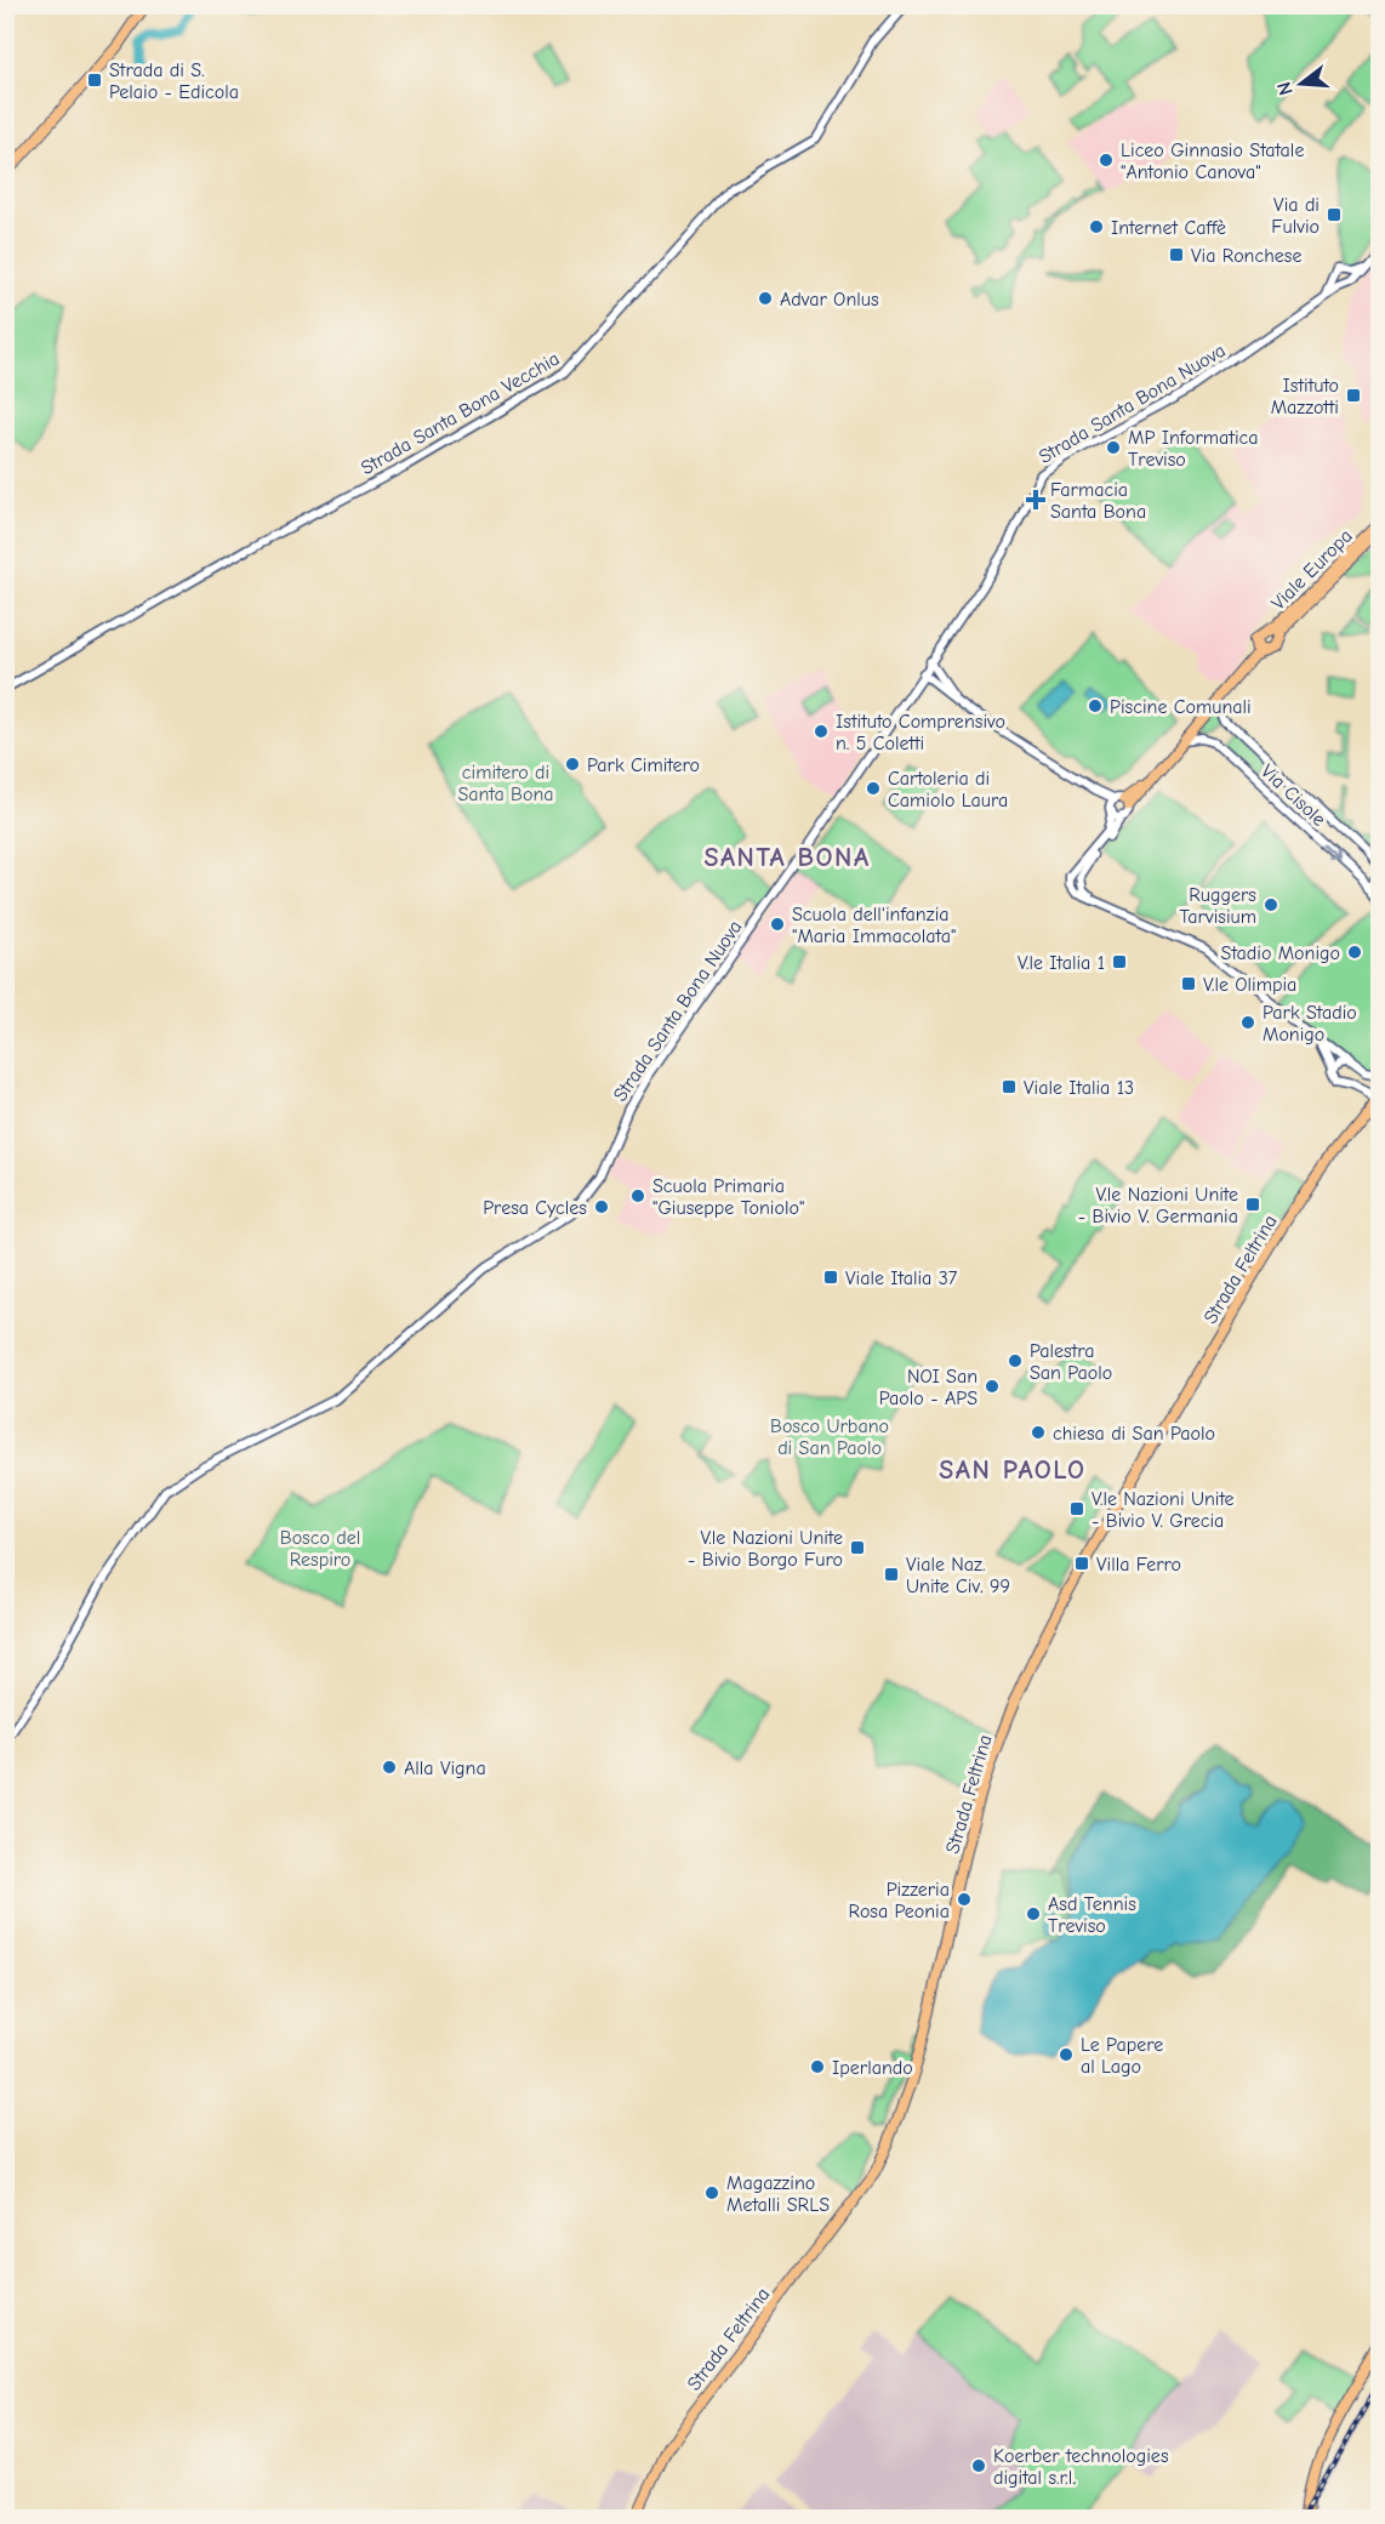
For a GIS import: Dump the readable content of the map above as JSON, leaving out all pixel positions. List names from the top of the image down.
{
  "streets": {
    "main road": ["Viale Europa", "Strada Feltrina"],
    "street": ["Strada Santa Bona Nuova", "Strada Santa Bona Vecchia", "Via Cisole"]
  },
  "crossings": [
    ["Viale Europa", "Via Cisole"]
  ],
  "districts": ["SANTA BONA", "SAN PAOLO"],
  "parks": ["cimitero di Santa Bona", "Bosco Urbano di San Paolo", "Bosco del Respiro"],
  "places": {
    "transit": [
      "Strada di S. Pelaio - Edicola",
      "Via di Fulvio",
      "Via Ronchese",
      "Istituto Mazzotti",
      "V.le Italia 1",
      "V.le Olimpia",
      "Viale Italia 13",
      "V.le Nazioni Unite - Bivio V. Germania",
      "Viale Italia 37",
      "V.le Nazioni Unite - Bivio V. Grecia",
      "V.le Nazioni Unite - Bivio Borgo Furo",
      "Villa Ferro",
      "Viale Naz. Unite Civ. 99"
    ],
    "other": [
      "Liceo Ginnasio Statale \"Antonio Canova\"",
      "Internet Caffè",
      "Advar Onlus",
      "MP Informatica Treviso",
      "Piscine Comunali",
      "Istituto Comprensivo n. 5 Coletti",
      "Park Cimitero",
      "Cartoleria di Camiolo Laura",
      "Ruggers Tarvisium",
      "Scuola dell'infanzia \"Maria Immacolata\"",
      "Stadio Monigo",
      "Park Stadio Monigo",
      "Scuola Primaria \"Giuseppe Toniolo\"",
      "Presa Cycles",
      "Palestra San Paolo",
      "NOI San Paolo - APS",
      "chiesa di San Paolo",
      "Alla Vigna",
      "Pizzeria Rosa Peonia",
      "Asd Tennis Treviso",
      "Le Papere al Lago",
      "Iperlando",
      "Magazzino Metalli SRLS",
      "Koerber technologies digital s.r.l."
    ],
    "health": ["Farmacia Santa Bona"]
  },
  "north": "left"
}
